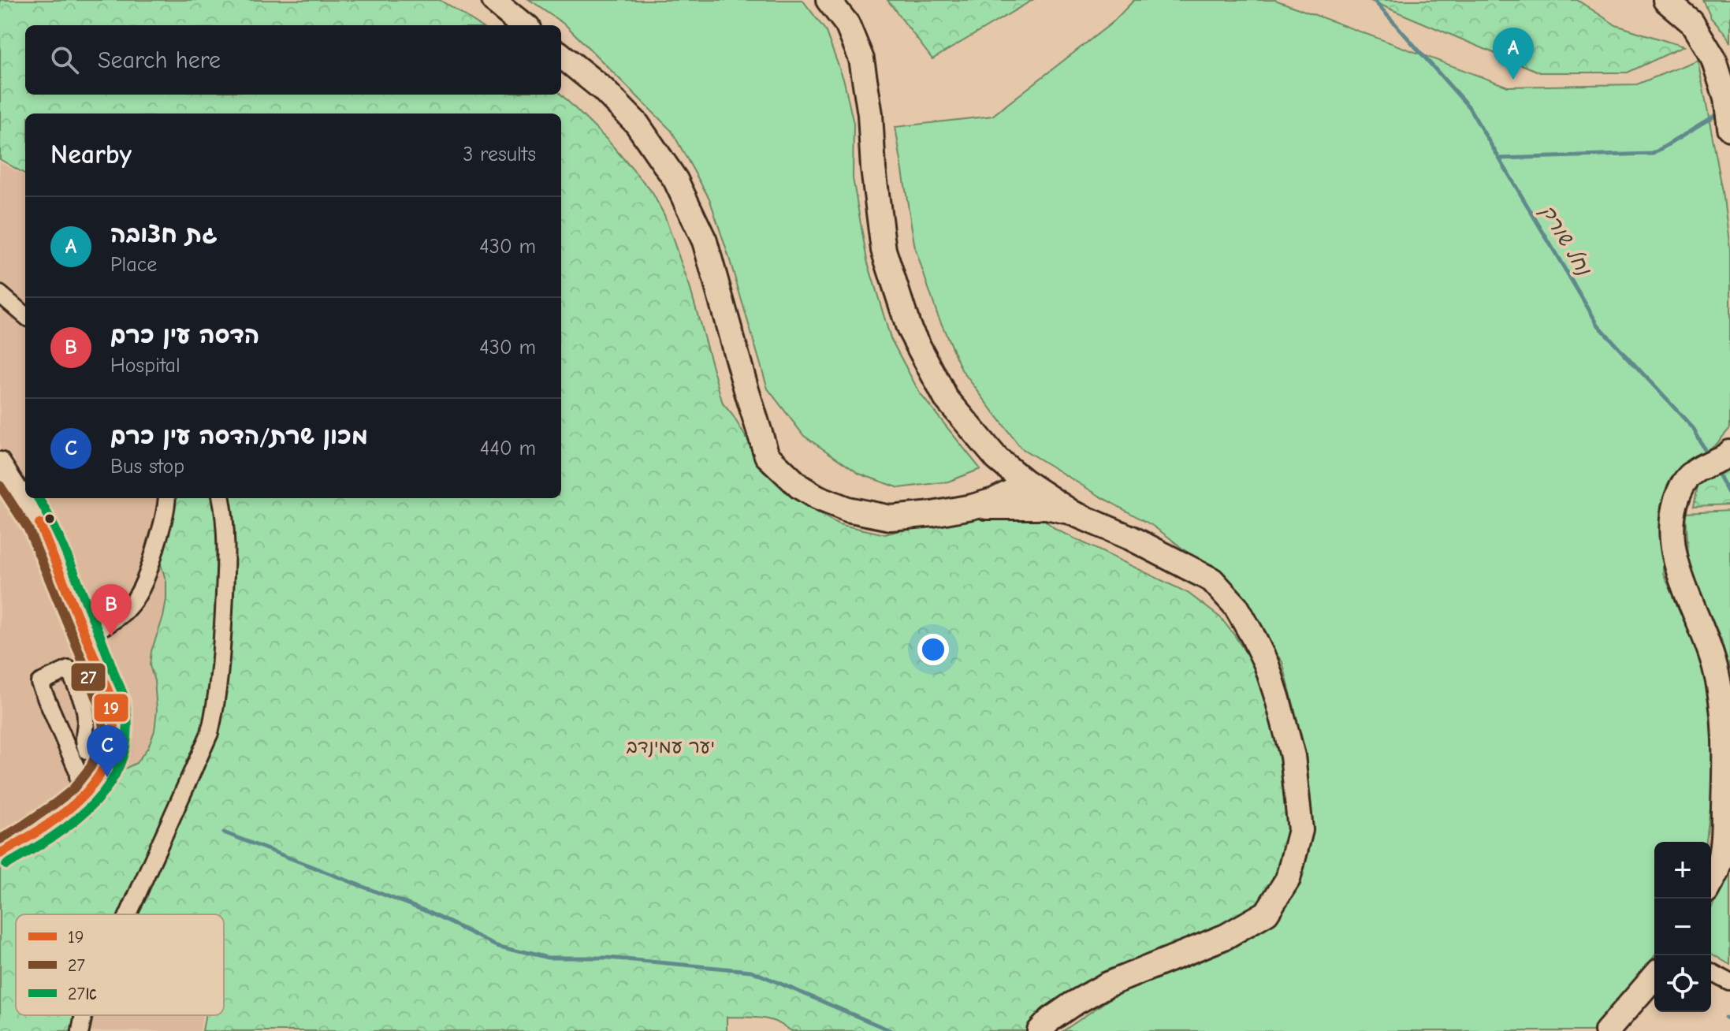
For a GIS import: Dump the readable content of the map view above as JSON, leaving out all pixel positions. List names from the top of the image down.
{
  "water": ["נחל שורק"],
  "parks": ["יער עמינדב"],
  "lines": ["transit line 27", "transit line 27א", "transit line 19"],
  "legend": ["19", "27", "27א"],
  "page": {
    "search": "Search here",
    "pins": ["A", "B", "C"],
    "heading": ["Nearby", "3 results"],
    "list": [
      {
        "mark": "A",
        "name": "גת חצובה",
        "note": "Place",
        "value": "430 m"
      },
      {
        "mark": "B",
        "name": "הדסה עין כרם",
        "note": "Hospital",
        "value": "430 m"
      },
      {
        "mark": "C",
        "name": "מכון שרת/הדסה עין כרם",
        "note": "Bus stop",
        "value": "440 m"
      }
    ],
    "map_buttons": ["+", "−"]
  }
}
